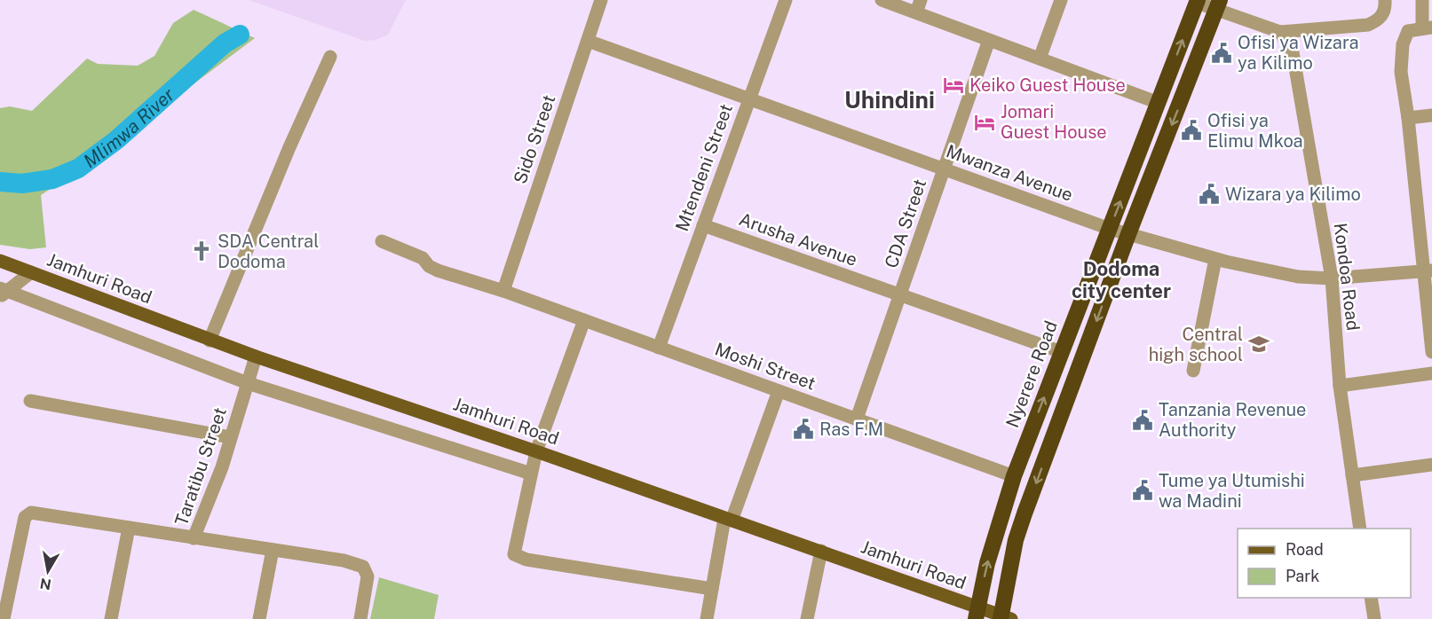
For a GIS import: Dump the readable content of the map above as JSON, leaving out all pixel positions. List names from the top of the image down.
{
  "streets": {
    "highway": ["Nyerere Road"],
    "main road": ["Jamhuri Road"],
    "street": [
      "Sido Street",
      "Mtendeni Street",
      "Mwanza Avenue",
      "CDA Street",
      "Arusha Avenue",
      "Kondoa Road",
      "Moshi Street",
      "Taratibu Street"
    ]
  },
  "crossings": [
    ["Sido Street", "Mwanza Avenue"],
    ["Sido Street", "Moshi Street"],
    ["Mtendeni Street", "Mwanza Avenue"],
    ["Mtendeni Street", "Arusha Avenue"],
    ["Mtendeni Street", "Moshi Street"],
    ["Mwanza Avenue", "CDA Street"],
    ["Mwanza Avenue", "Kondoa Road"],
    ["Mwanza Avenue", "Nyerere Road"],
    ["CDA Street", "Arusha Avenue"],
    ["CDA Street", "Moshi Street"],
    ["Arusha Avenue", "Nyerere Road"],
    ["Jamhuri Road", "Nyerere Road"],
    ["Jamhuri Road", "Taratibu Street"],
    ["Moshi Street", "Nyerere Road"]
  ],
  "districts": ["Uhindini", "Dodoma city center"],
  "water": ["Mlimwa River"],
  "places": {
    "public building": [
      "Ofisi ya Wizara ya Kilimo",
      "Ofisi ya Elimu Mkoa",
      "Wizara ya Kilimo",
      "Tanzania Revenue Authority",
      "Ras F.M",
      "Tume ya Utumishi wa Madini"
    ],
    "hotel": ["Keiko Guest House", "Jomari Guest House"],
    "church": ["SDA Central Dodoma"],
    "school or university": ["Central high school"]
  },
  "legend": ["Road", "Park"],
  "north": "bottom"
}
